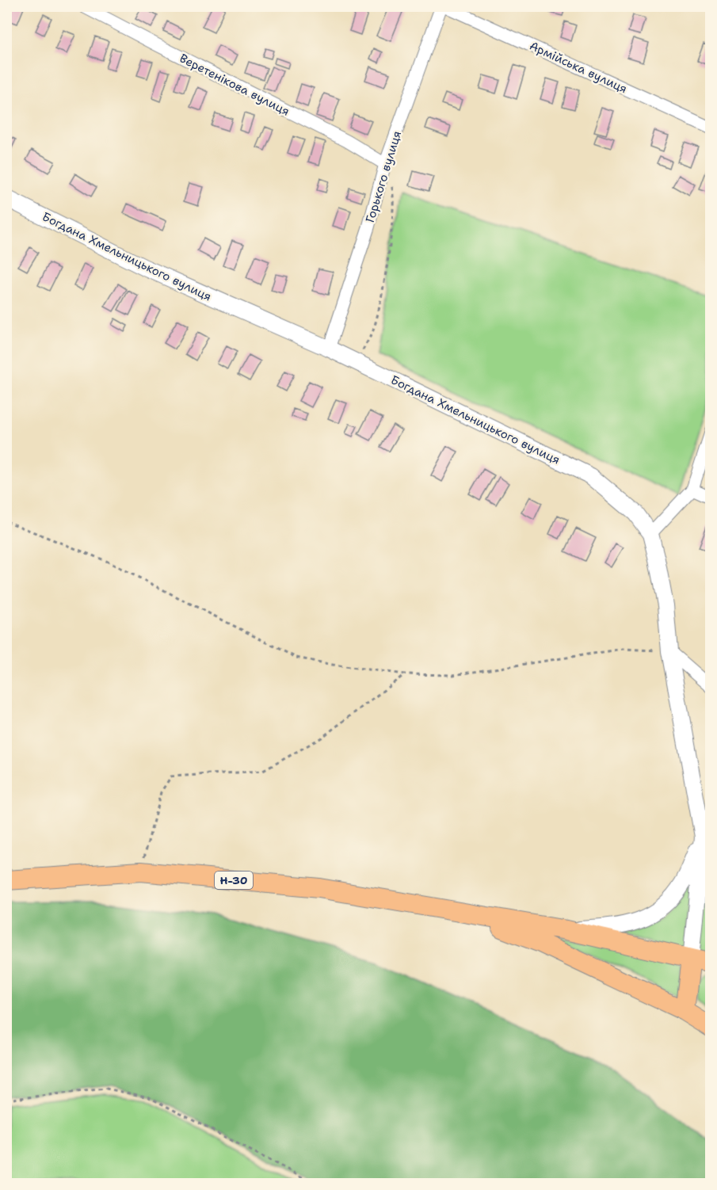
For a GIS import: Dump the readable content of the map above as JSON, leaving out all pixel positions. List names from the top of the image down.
{
  "streets": {
    "main road": ["Н-30"],
    "street": [
      "Армійська вулиця",
      "Веретенікова вулиця",
      "Горького вулиця",
      "Богдана Хмельницького вулиця"
    ]
  },
  "crossings": [
    ["Веретенікова вулиця", "Горького вулиця"],
    ["Горького вулиця", "Богдана Хмельницького вулиця"],
    ["Богдана Хмельницького вулиця", "Н-30"]
  ]
}
